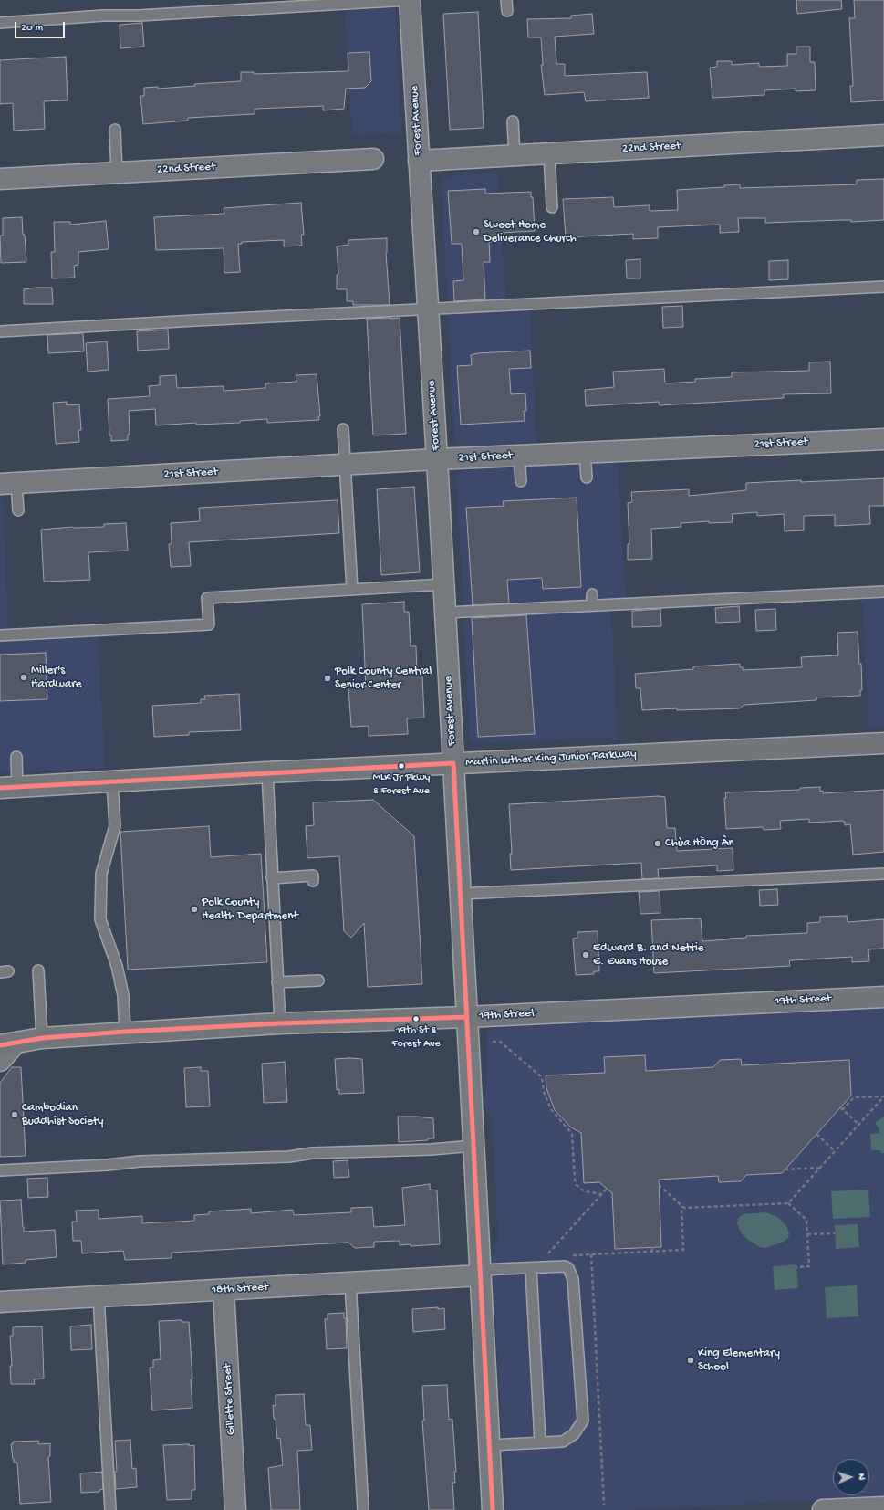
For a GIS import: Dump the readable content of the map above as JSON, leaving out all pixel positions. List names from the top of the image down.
{
  "streets": {
    "main road": ["Martin Luther King Junior Parkway", "19th Street"],
    "street": [
      "Forest Avenue",
      "22nd Street",
      "21st Street",
      "18th Street",
      "Gillette Street"
    ]
  },
  "crossings": [
    ["Forest Avenue", "22nd Street"],
    ["Forest Avenue", "21st Street"],
    ["Forest Avenue", "Martin Luther King Junior Parkway"],
    ["Forest Avenue", "19th Street"],
    ["Forest Avenue", "18th Street"],
    ["18th Street", "Gillette Street"]
  ],
  "places": [
    "Sweet Home Deliverance Church",
    "Miller's Hardware",
    "Polk County Central Senior Center",
    "MLK Jr Pkwy & Forest Ave",
    "Chùa Hồng Ân",
    "Polk County Health Department",
    "Edward B. and Nettie E. Evans House",
    "19th St & Forest Ave",
    "Cambodian Buddhist Society",
    "King Elementary School"
  ],
  "scale_bar": "20 m",
  "north": "right"
}
